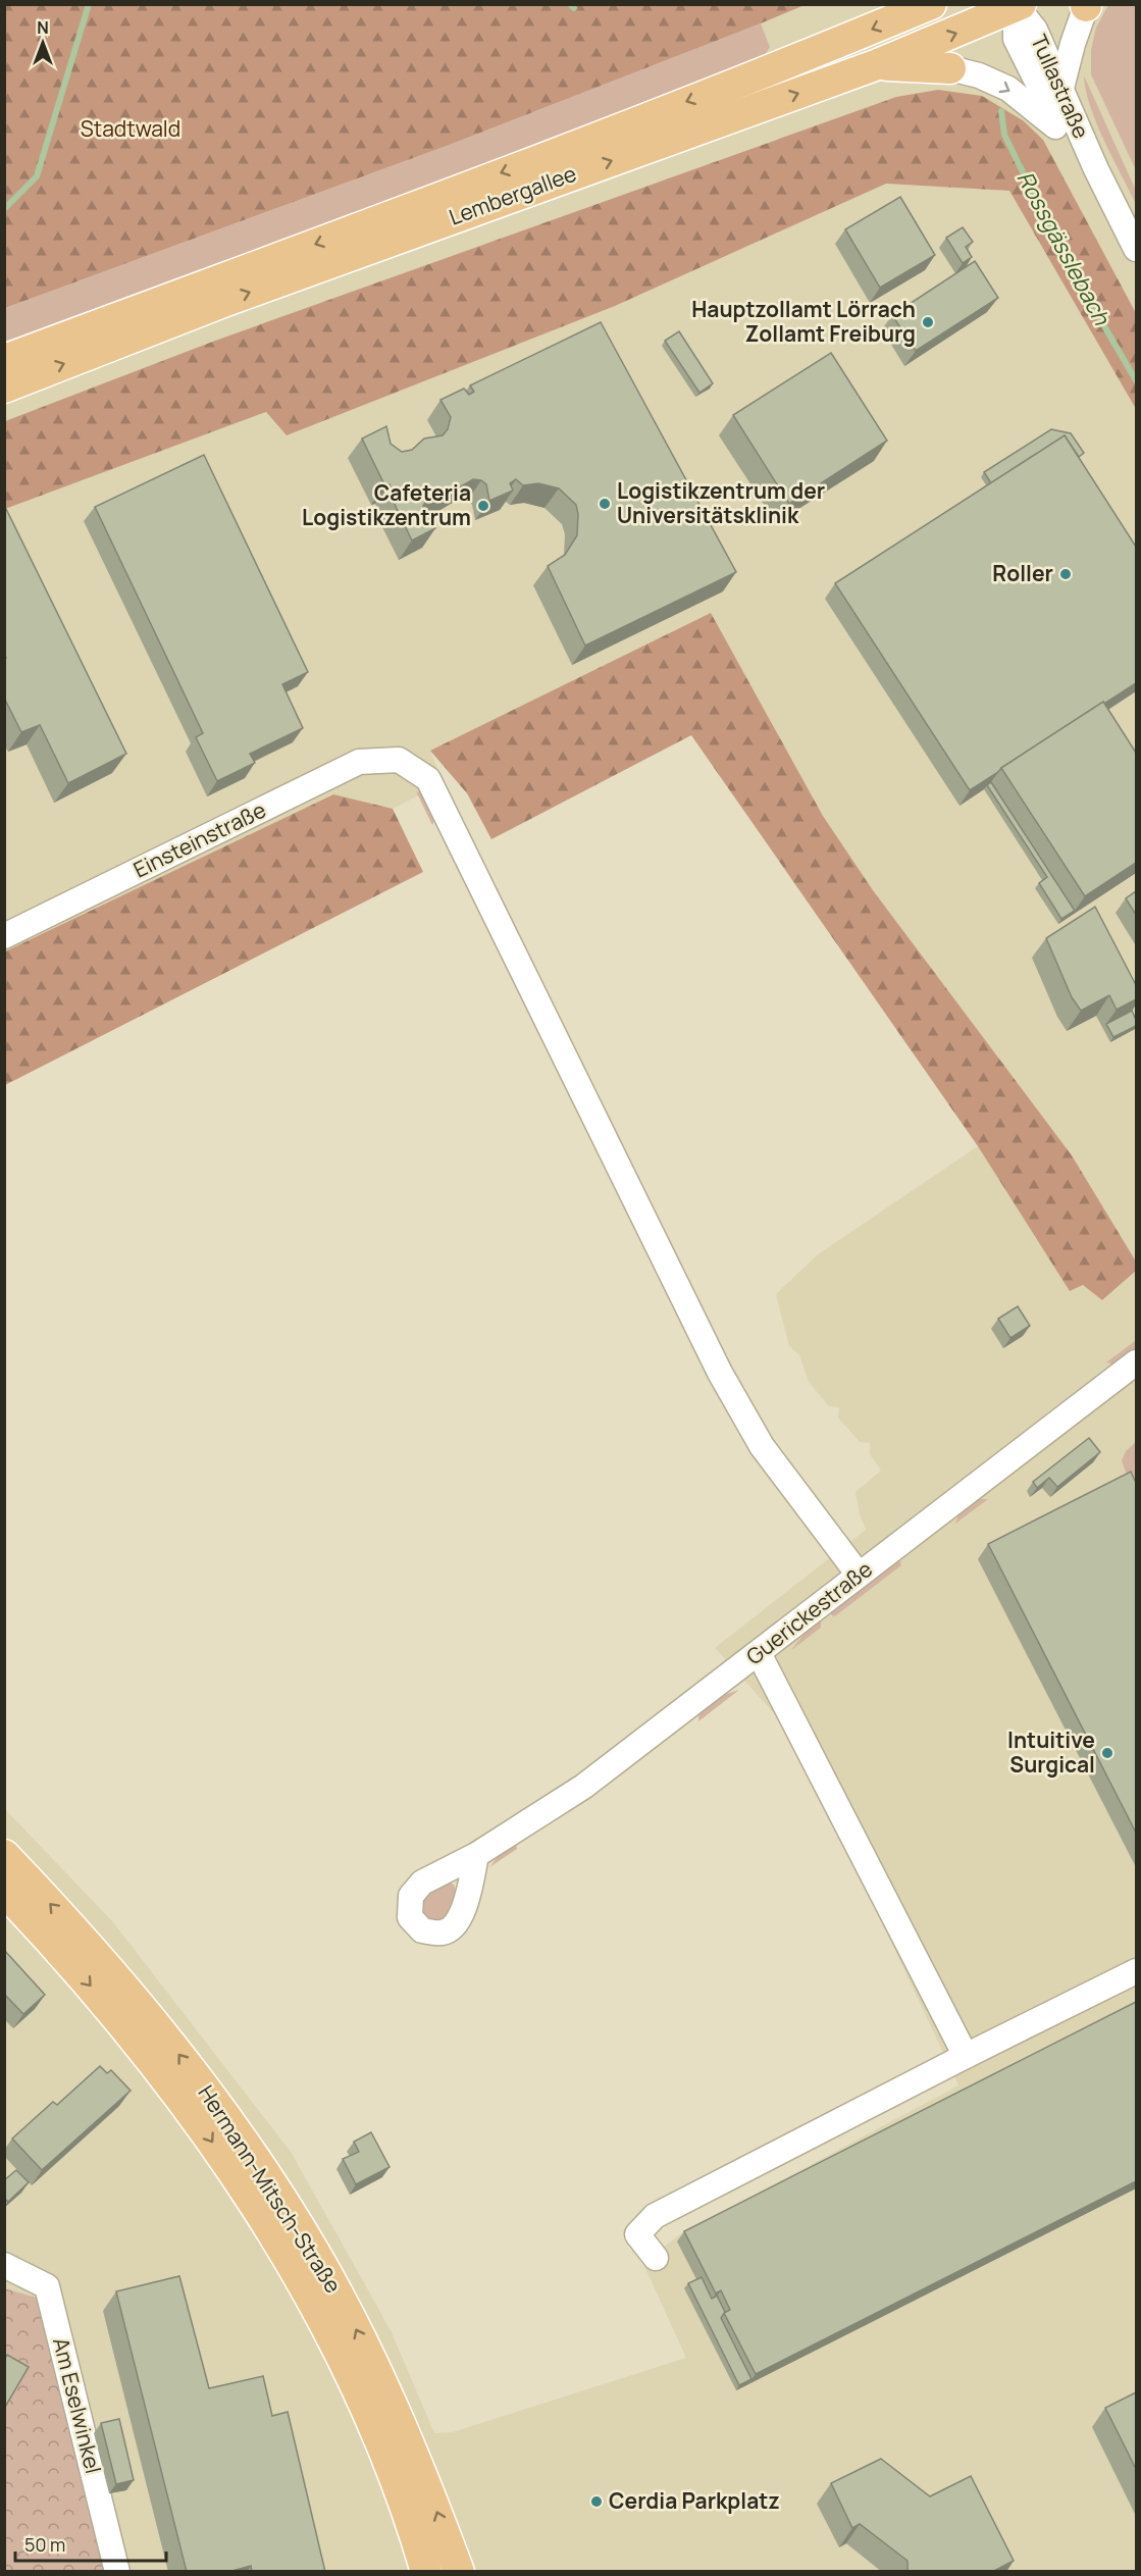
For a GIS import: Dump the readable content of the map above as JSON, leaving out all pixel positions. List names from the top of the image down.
{
  "streets": {
    "main road": ["Lembergallee", "Hermann-Mitsch-Straße"],
    "street": [
      "Tullastraße",
      "Einsteinstraße",
      "Guerickestraße",
      "Am Eselwinkel"
    ]
  },
  "crossings": [
    ["Tullastraße", "Lembergallee"],
    ["Einsteinstraße", "Guerickestraße"]
  ],
  "water": ["Rossgässlebach"],
  "parks": ["Stadtwald"],
  "places": [
    "Hauptzollamt Lörrach Zollamt Freiburg",
    "Logistikzentrum der Universitätsklinik",
    "Cafeteria Logistikzentrum",
    "Roller",
    "Intuitive Surgical",
    "Cerdia Parkplatz"
  ],
  "scale_bar": "50 m",
  "north": "top"
}
